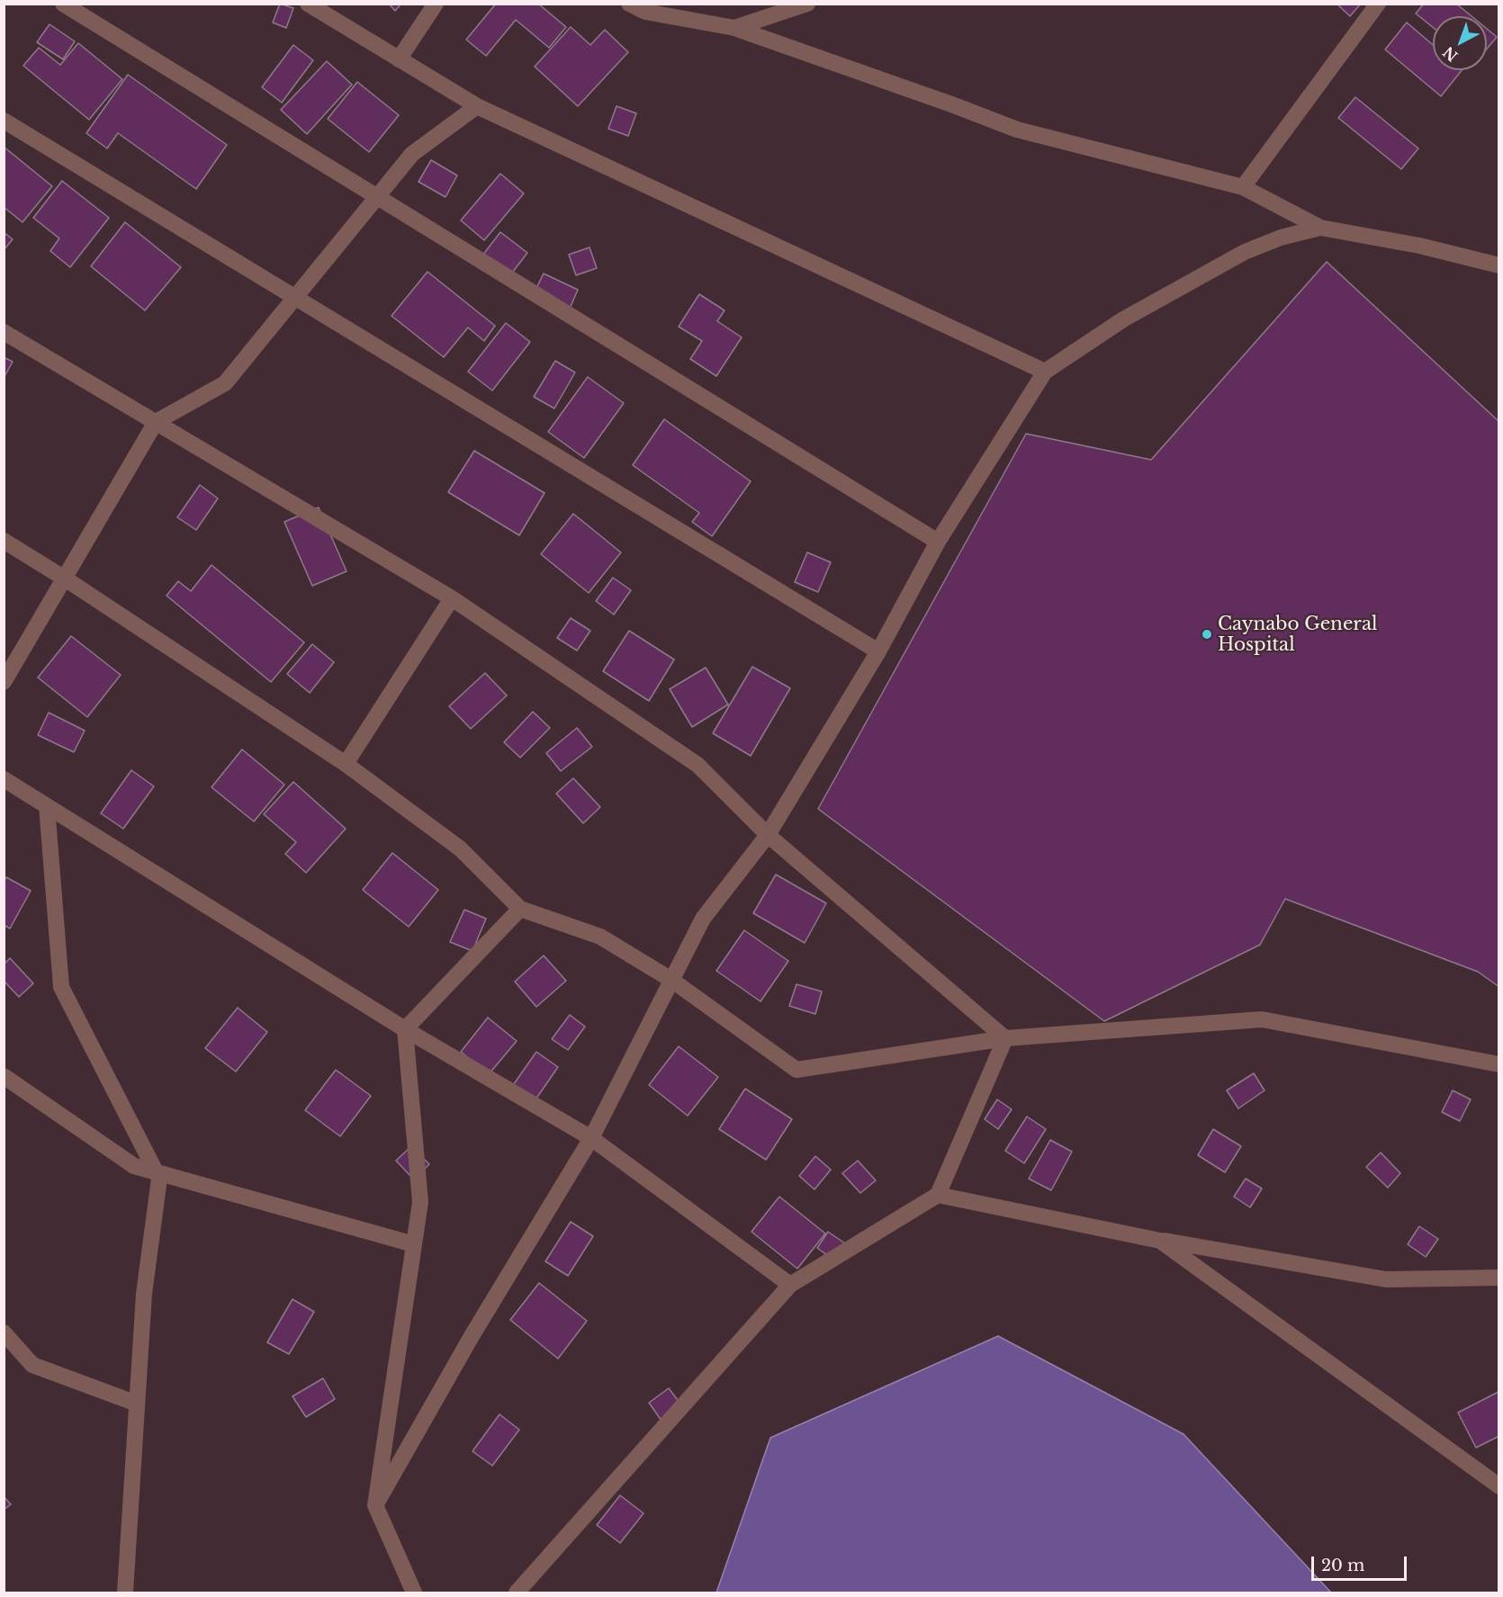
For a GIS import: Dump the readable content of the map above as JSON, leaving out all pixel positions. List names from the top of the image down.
{
  "places": ["Caynabo General Hospital"],
  "scale_bar": "20 m",
  "north": "bottom left"
}
